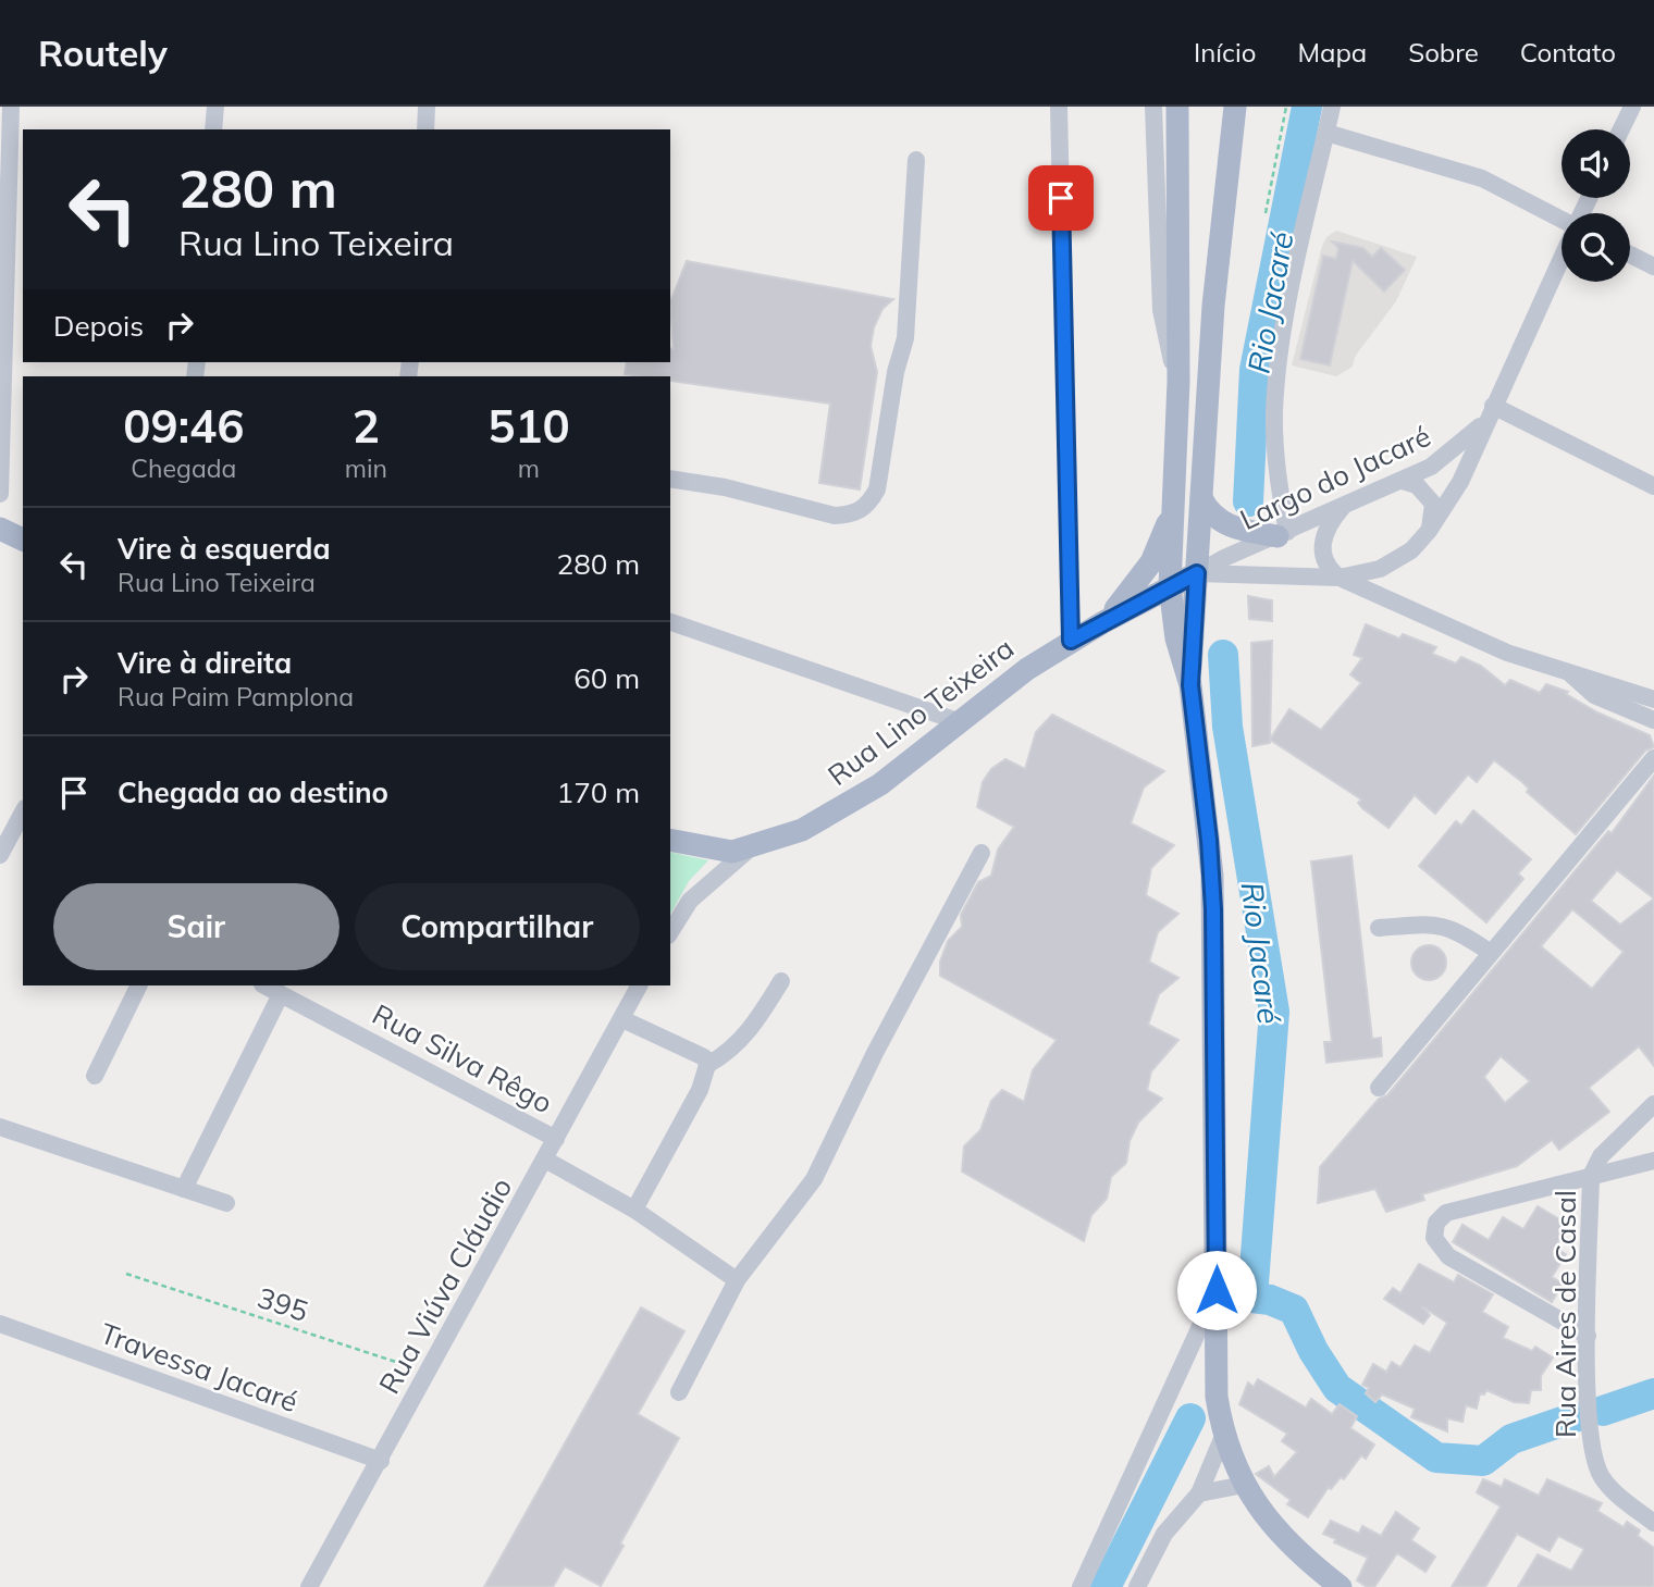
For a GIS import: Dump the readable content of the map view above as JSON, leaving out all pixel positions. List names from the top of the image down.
{
  "streets": {
    "main road": ["Rua Lino Teixeira"],
    "street": [
      "Largo do Jacaré",
      "Rua Silva Rêgo",
      "Rua Viúva Cláudio",
      "Rua Aires de Casal",
      "Travessa Jacaré"
    ],
    "path": ["395"]
  },
  "crossings": [
    ["Largo do Jacaré", "Rua Lino Teixeira"],
    ["Rua Silva Rêgo", "Rua Viúva Cláudio"],
    ["Rua Viúva Cláudio", "395"],
    ["Rua Viúva Cláudio", "Travessa Jacaré"]
  ],
  "water": ["Rio Jacaré"],
  "page": {
    "header": "Routely",
    "nav": [
      "Início",
      "Mapa",
      "Sobre",
      "Contato"
    ],
    "turn": ["280 m", "Rua Lino Teixeira"],
    "then": "Depois",
    "eta": [
      "09:46",
      "Chegada",
      "2",
      "min",
      "510",
      "m"
    ],
    "list": [
      {
        "name": "Vire à esquerda",
        "note": "Rua Lino Teixeira",
        "value": "280 m"
      },
      {
        "name": "Vire à direita",
        "note": "Rua Paim Pamplona",
        "value": "60 m"
      },
      {
        "name": "Chegada ao destino",
        "value": "170 m"
      }
    ],
    "buttons": ["Sair", "Compartilhar"]
  }
}
